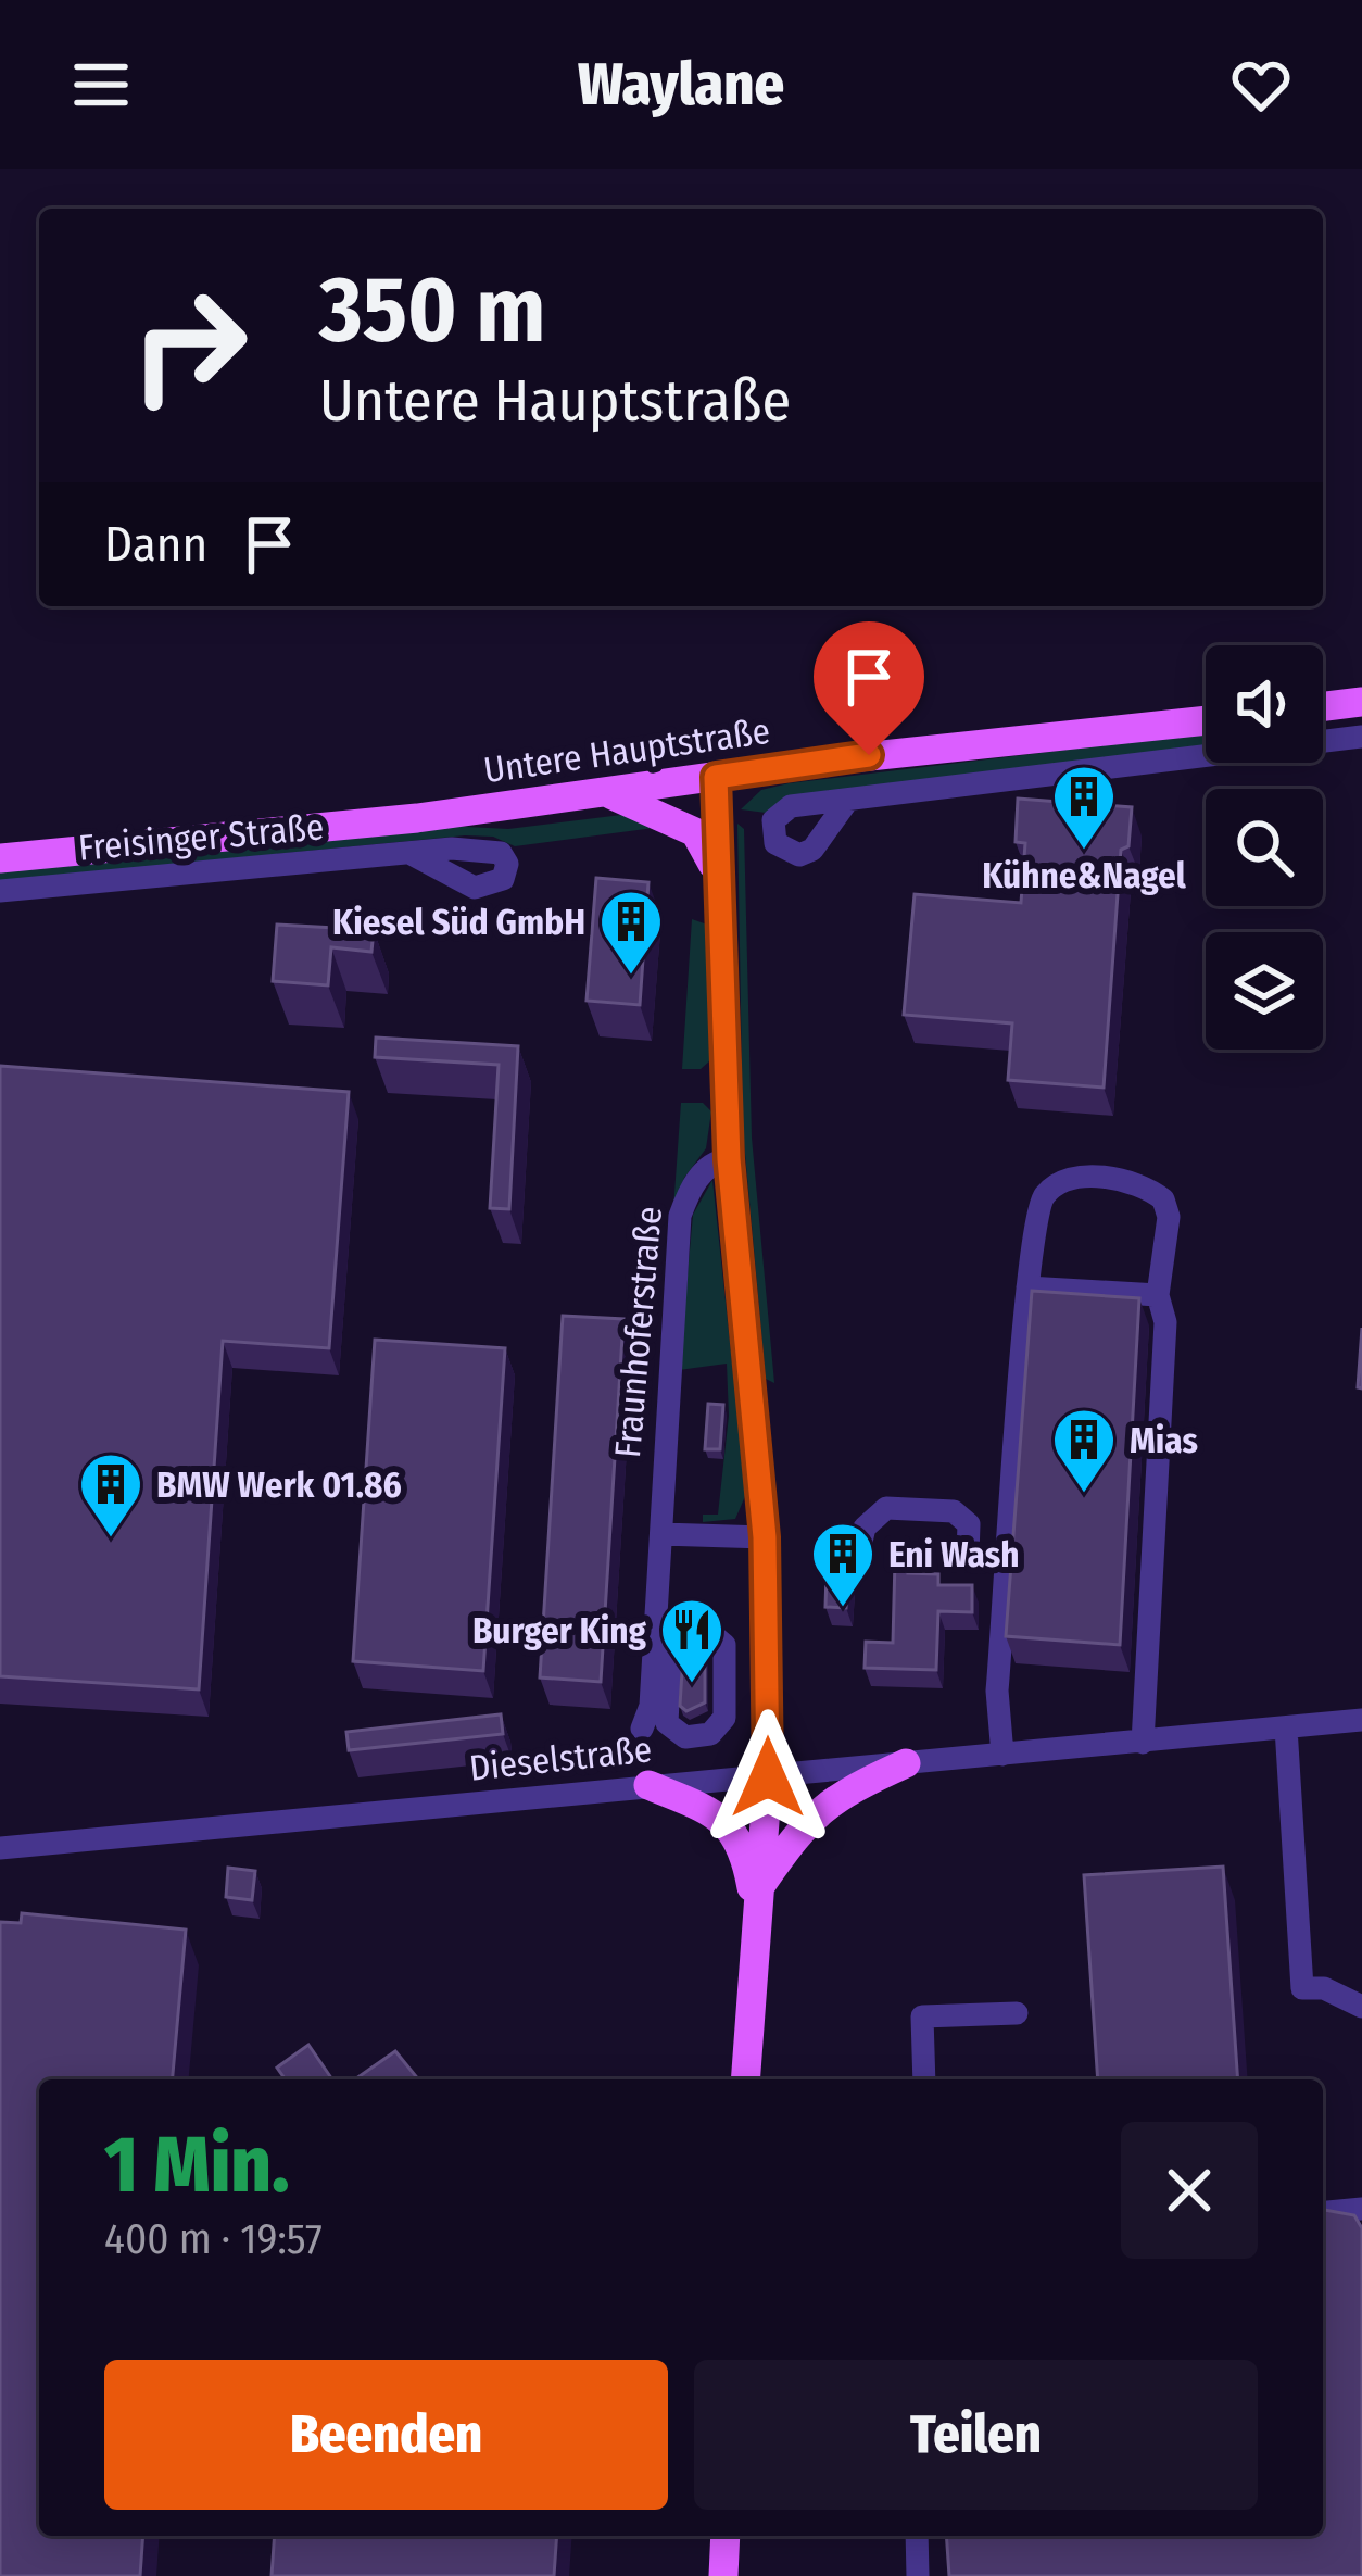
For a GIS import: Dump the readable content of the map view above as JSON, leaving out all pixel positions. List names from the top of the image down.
{
  "streets": {
    "main road": ["Untere Hauptstraße"],
    "street": ["Freisinger Straße", "Fraunhoferstraße", "Dieselstraße"]
  },
  "places": {
    "building": [
      "Kühne&Nagel",
      "Kiesel Süd GmbH",
      "Mias",
      "BMW Werk 01.86",
      "Eni Wash"
    ],
    "restaurant": ["Burger King"]
  },
  "page": {
    "header": "Waylane",
    "turn": ["350 m", "Untere Hauptstraße"],
    "then": "Dann",
    "heading": ["1 Min.", "400 m · 19:57"],
    "buttons": ["Beenden", "Teilen"]
  }
}
